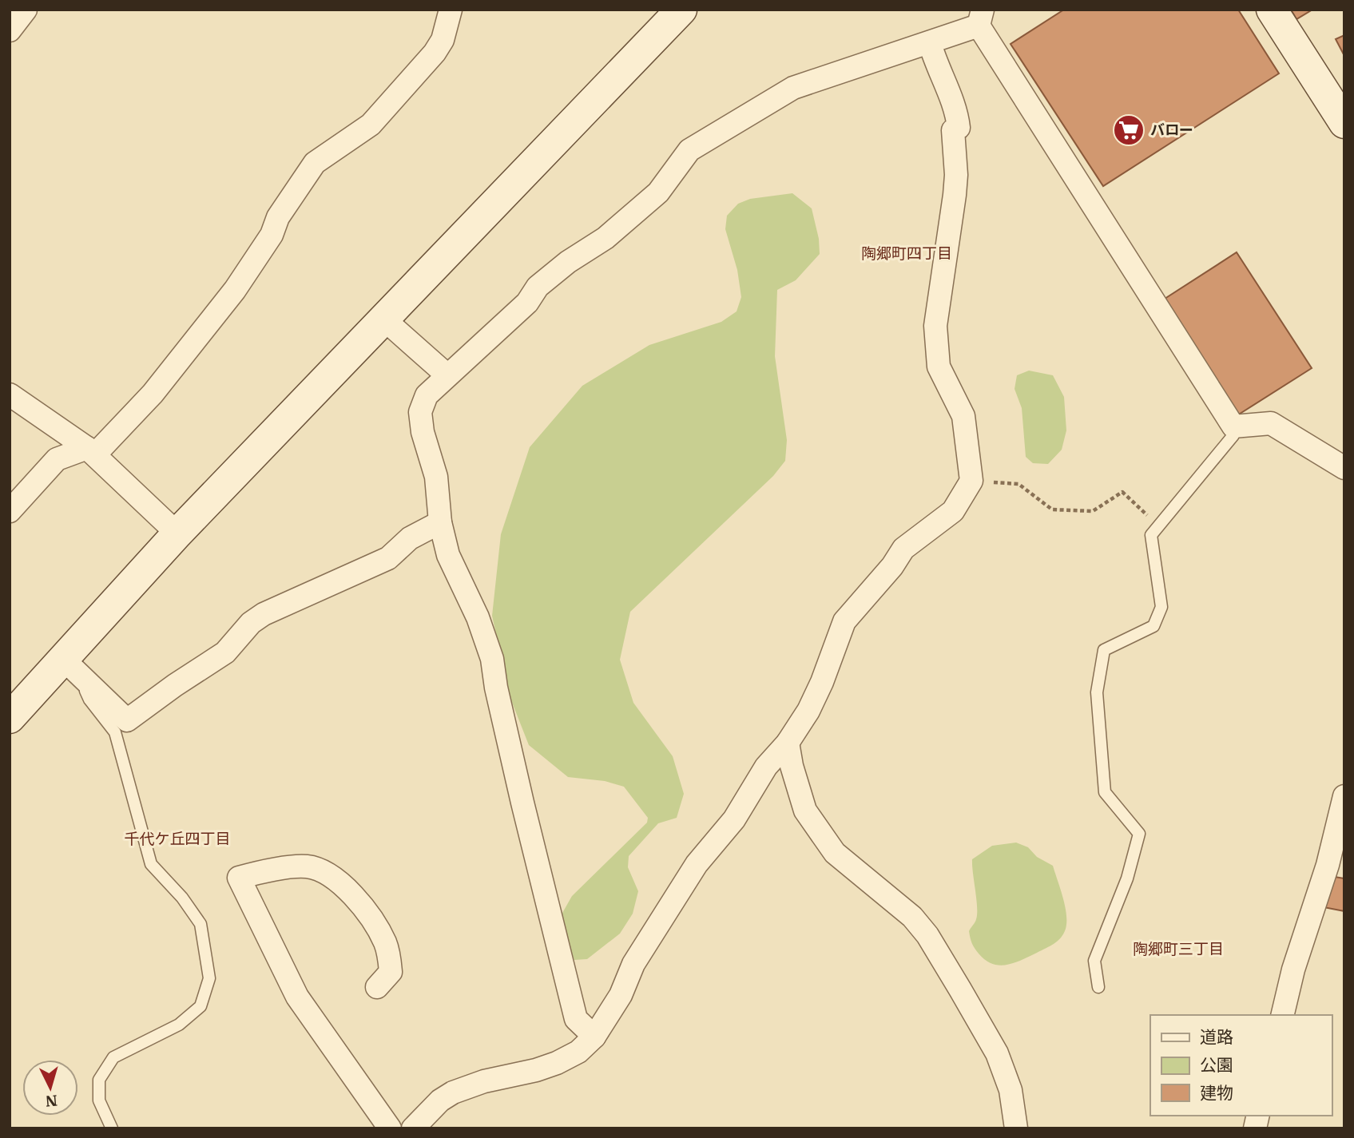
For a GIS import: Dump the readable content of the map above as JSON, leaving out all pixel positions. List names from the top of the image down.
{
  "districts": ["陶郷町四丁目", "千代ケ丘四丁目", "陶郷町三丁目"],
  "places": {
    "supermarket": ["バロー"]
  },
  "legend": ["道路", "公園", "建物"],
  "north": "bottom"
}
